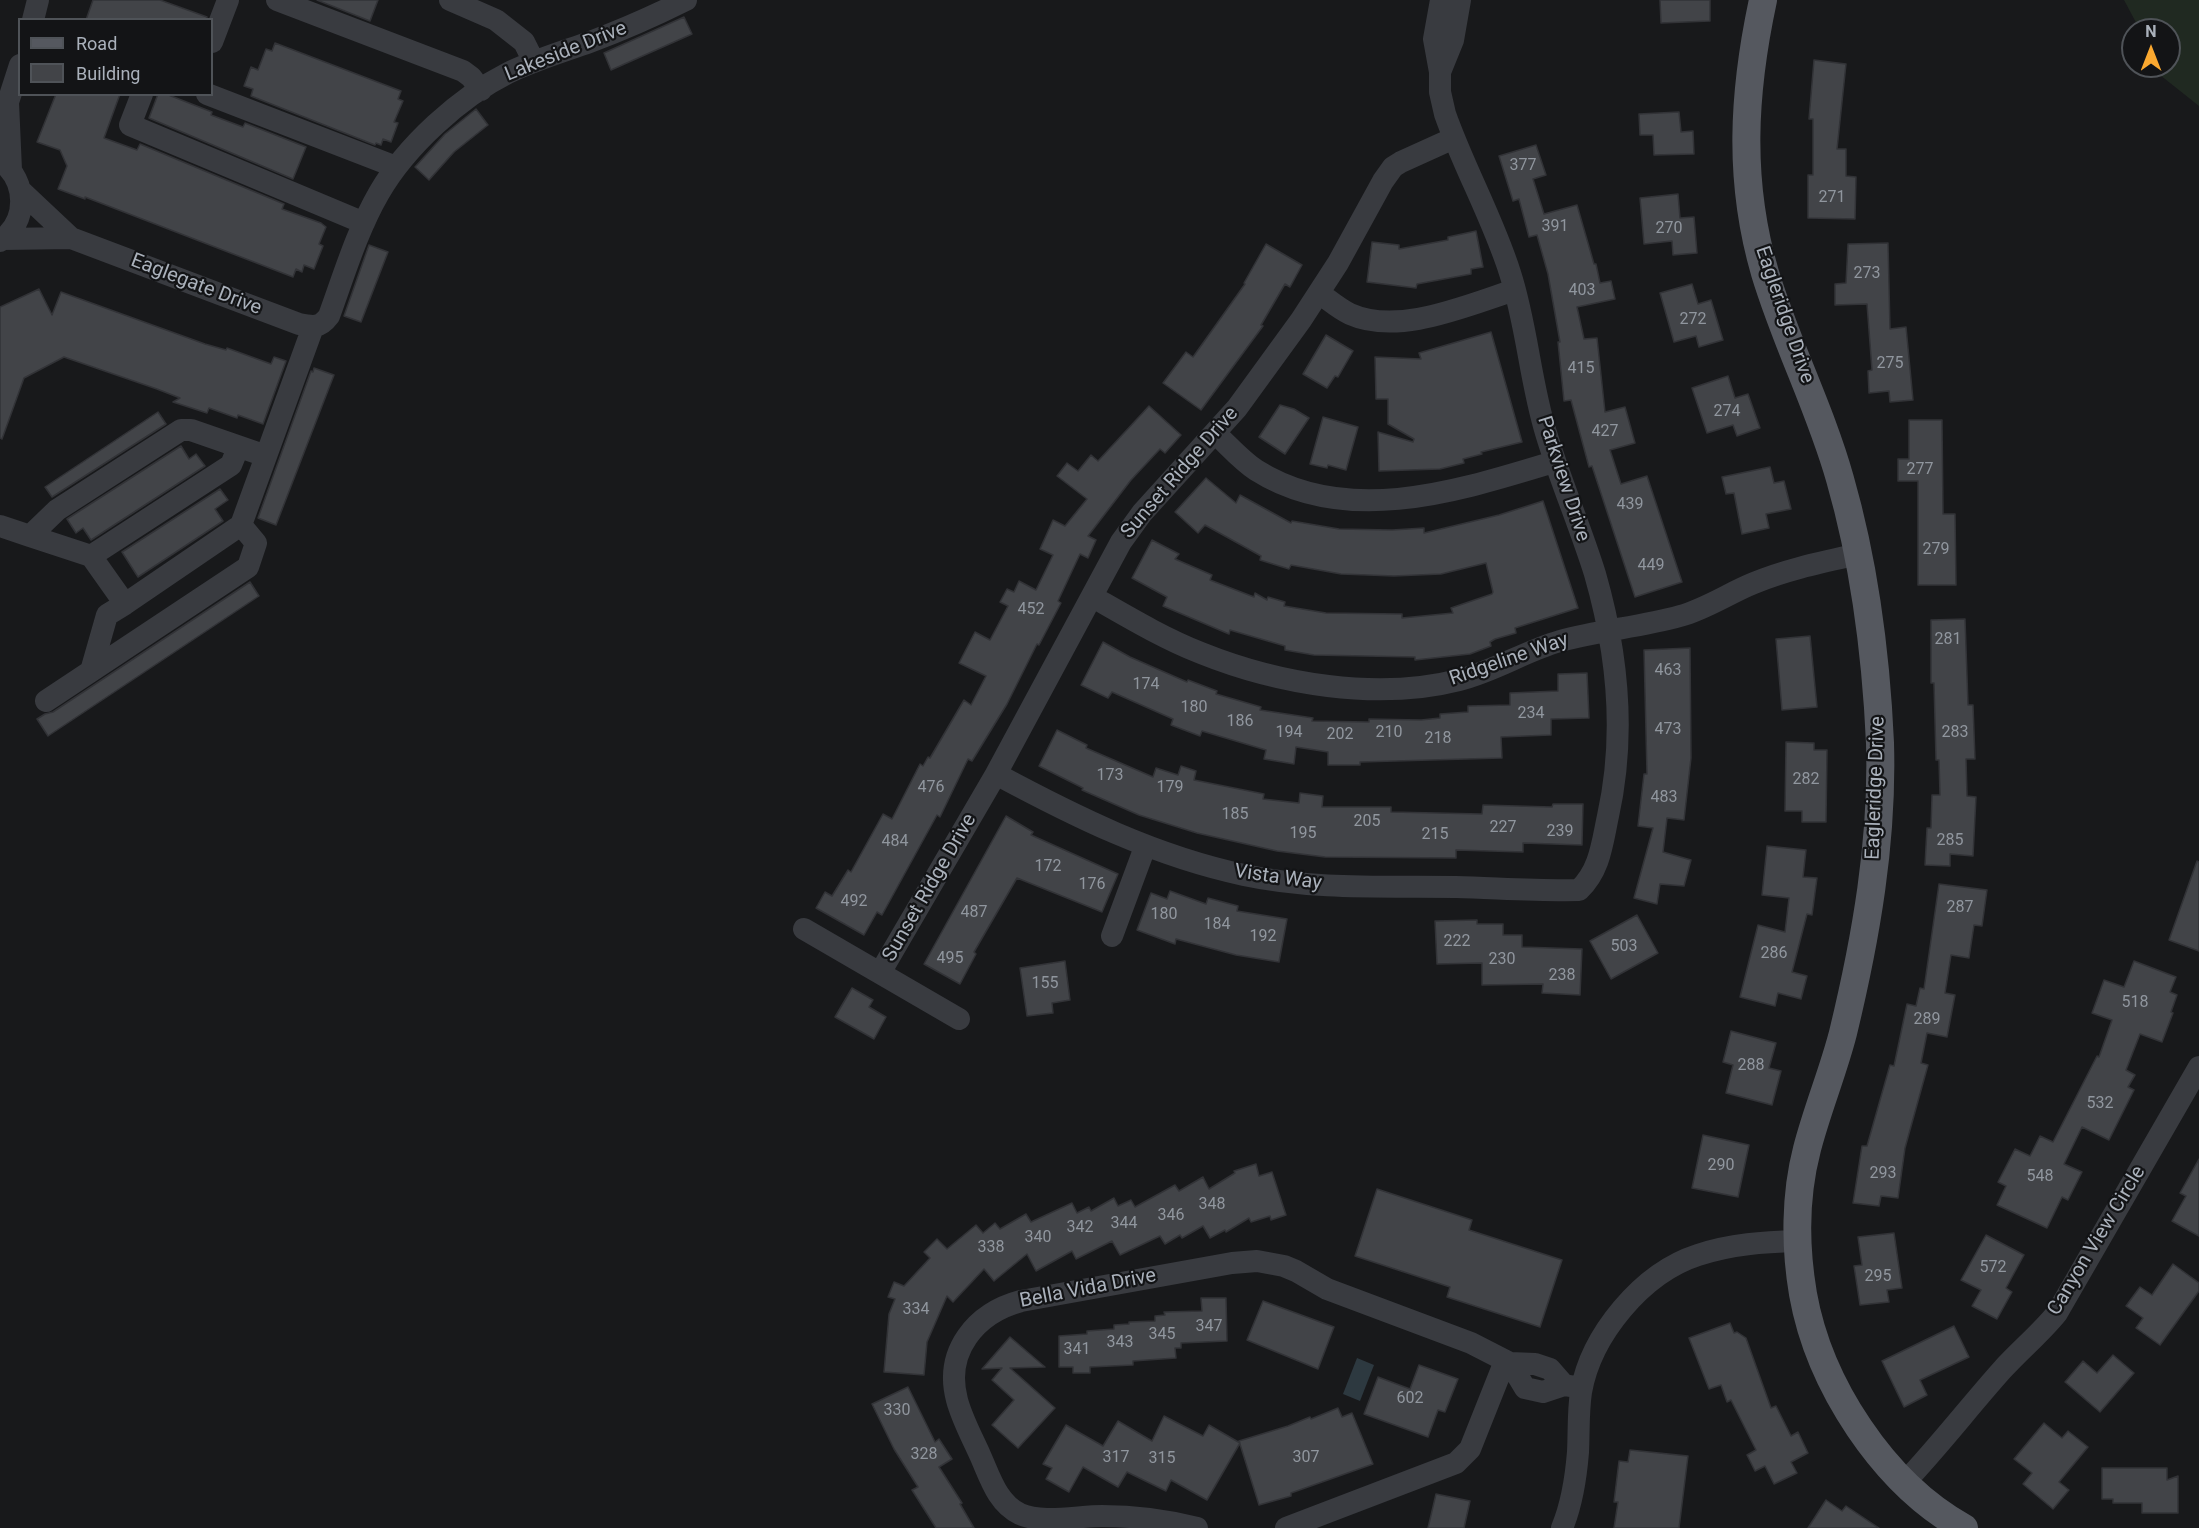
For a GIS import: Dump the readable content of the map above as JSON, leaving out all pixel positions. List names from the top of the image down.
{
  "streets": {
    "main road": ["Eagleridge Drive"],
    "street": [
      "Lakeside Drive",
      "Eaglegate Drive",
      "Sunset Ridge Drive",
      "Parkview Drive",
      "Ridgeline Way",
      "Vista Way",
      "Canyon View Circle",
      "Bella Vida Drive"
    ]
  },
  "crossings": [
    ["Lakeside Drive", "Eaglegate Drive"],
    ["Eagleridge Drive", "Ridgeline Way"],
    ["Eagleridge Drive", "Canyon View Circle"],
    ["Sunset Ridge Drive", "Parkview Drive"],
    ["Sunset Ridge Drive", "Ridgeline Way"],
    ["Sunset Ridge Drive", "Vista Way"],
    ["Parkview Drive", "Ridgeline Way"],
    ["Parkview Drive", "Vista Way"]
  ],
  "house_numbers": [
    "377",
    "271",
    "391",
    "270",
    "273",
    "403",
    "272",
    "275",
    "415",
    "274",
    "427",
    "277",
    "439",
    "279",
    "449",
    "452",
    "281",
    "463",
    "174",
    "180",
    "234",
    "186",
    "473",
    "194",
    "210",
    "283",
    "202",
    "218",
    "173",
    "282",
    "476",
    "179",
    "483",
    "185",
    "205",
    "227",
    "239",
    "195",
    "215",
    "285",
    "484",
    "172",
    "176",
    "492",
    "287",
    "487",
    "180",
    "184",
    "192",
    "222",
    "503",
    "286",
    "495",
    "230",
    "238",
    "155",
    "518",
    "289",
    "288",
    "532",
    "290",
    "293",
    "548",
    "348",
    "346",
    "344",
    "342",
    "340",
    "338",
    "572",
    "295",
    "334",
    "347",
    "345",
    "343",
    "341",
    "602",
    "330",
    "328",
    "317",
    "307",
    "315"
  ],
  "legend": ["Road", "Building"],
  "north": "top"
}
